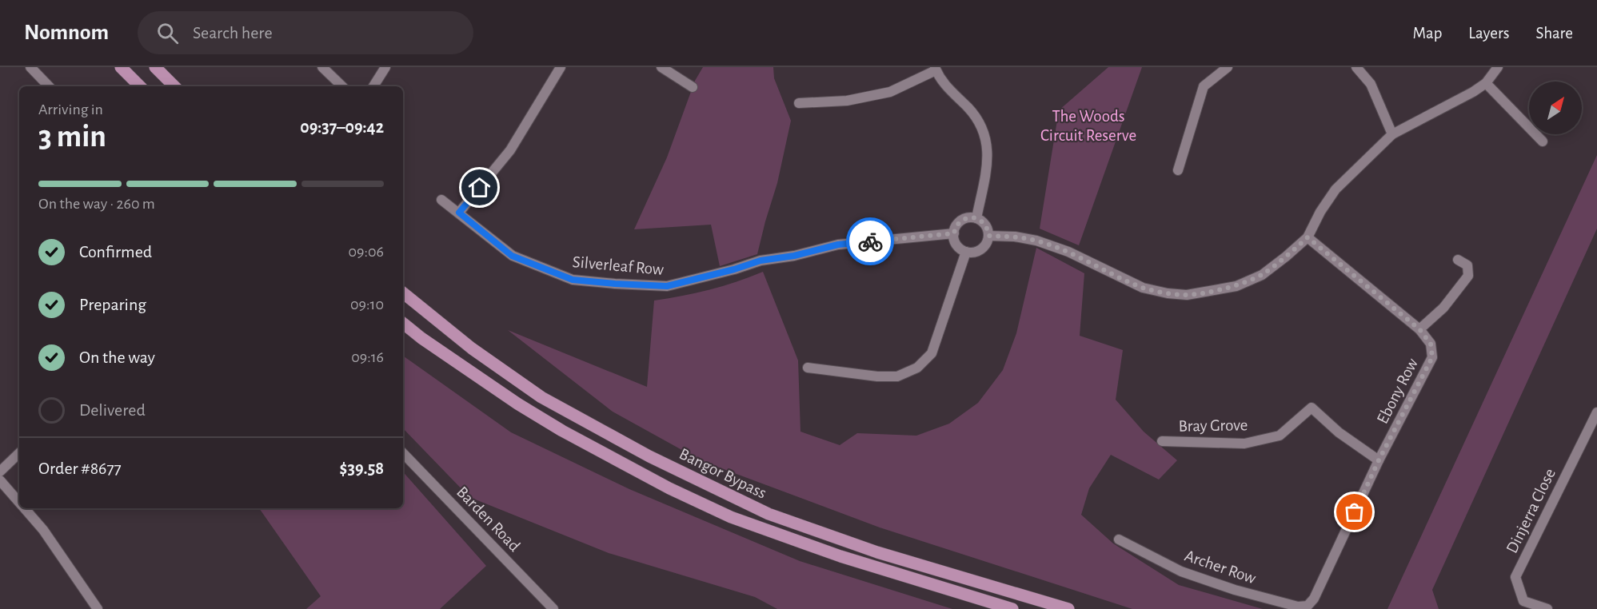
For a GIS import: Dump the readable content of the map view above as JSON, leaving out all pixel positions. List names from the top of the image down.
{
  "streets": {
    "main road": ["Bangor Bypass"],
    "street": [
      "Silverleaf Row",
      "Ebony Row",
      "Bray Grove",
      "Dinjerra Close",
      "Barden Road",
      "Archer Row"
    ]
  },
  "crossings": [
    ["Ebony Row", "Bray Grove"],
    ["Ebony Row", "Archer Row"]
  ],
  "parks": ["The Woods Circuit Reserve"],
  "north": "top right",
  "page": {
    "header": "Nomnom",
    "search": "Search here",
    "nav": ["Map", "Layers", "Share"],
    "heading": ["3 min", "Arriving in", "09:37–09:42"],
    "panel": ["Order #8677", "$39.58"],
    "bar": "On the way · 260 m",
    "list": [
      ["Confirmed", "09:06"],
      ["Preparing", "09:10"],
      ["On the way", "09:16"],
      "Delivered"
    ]
  }
}
